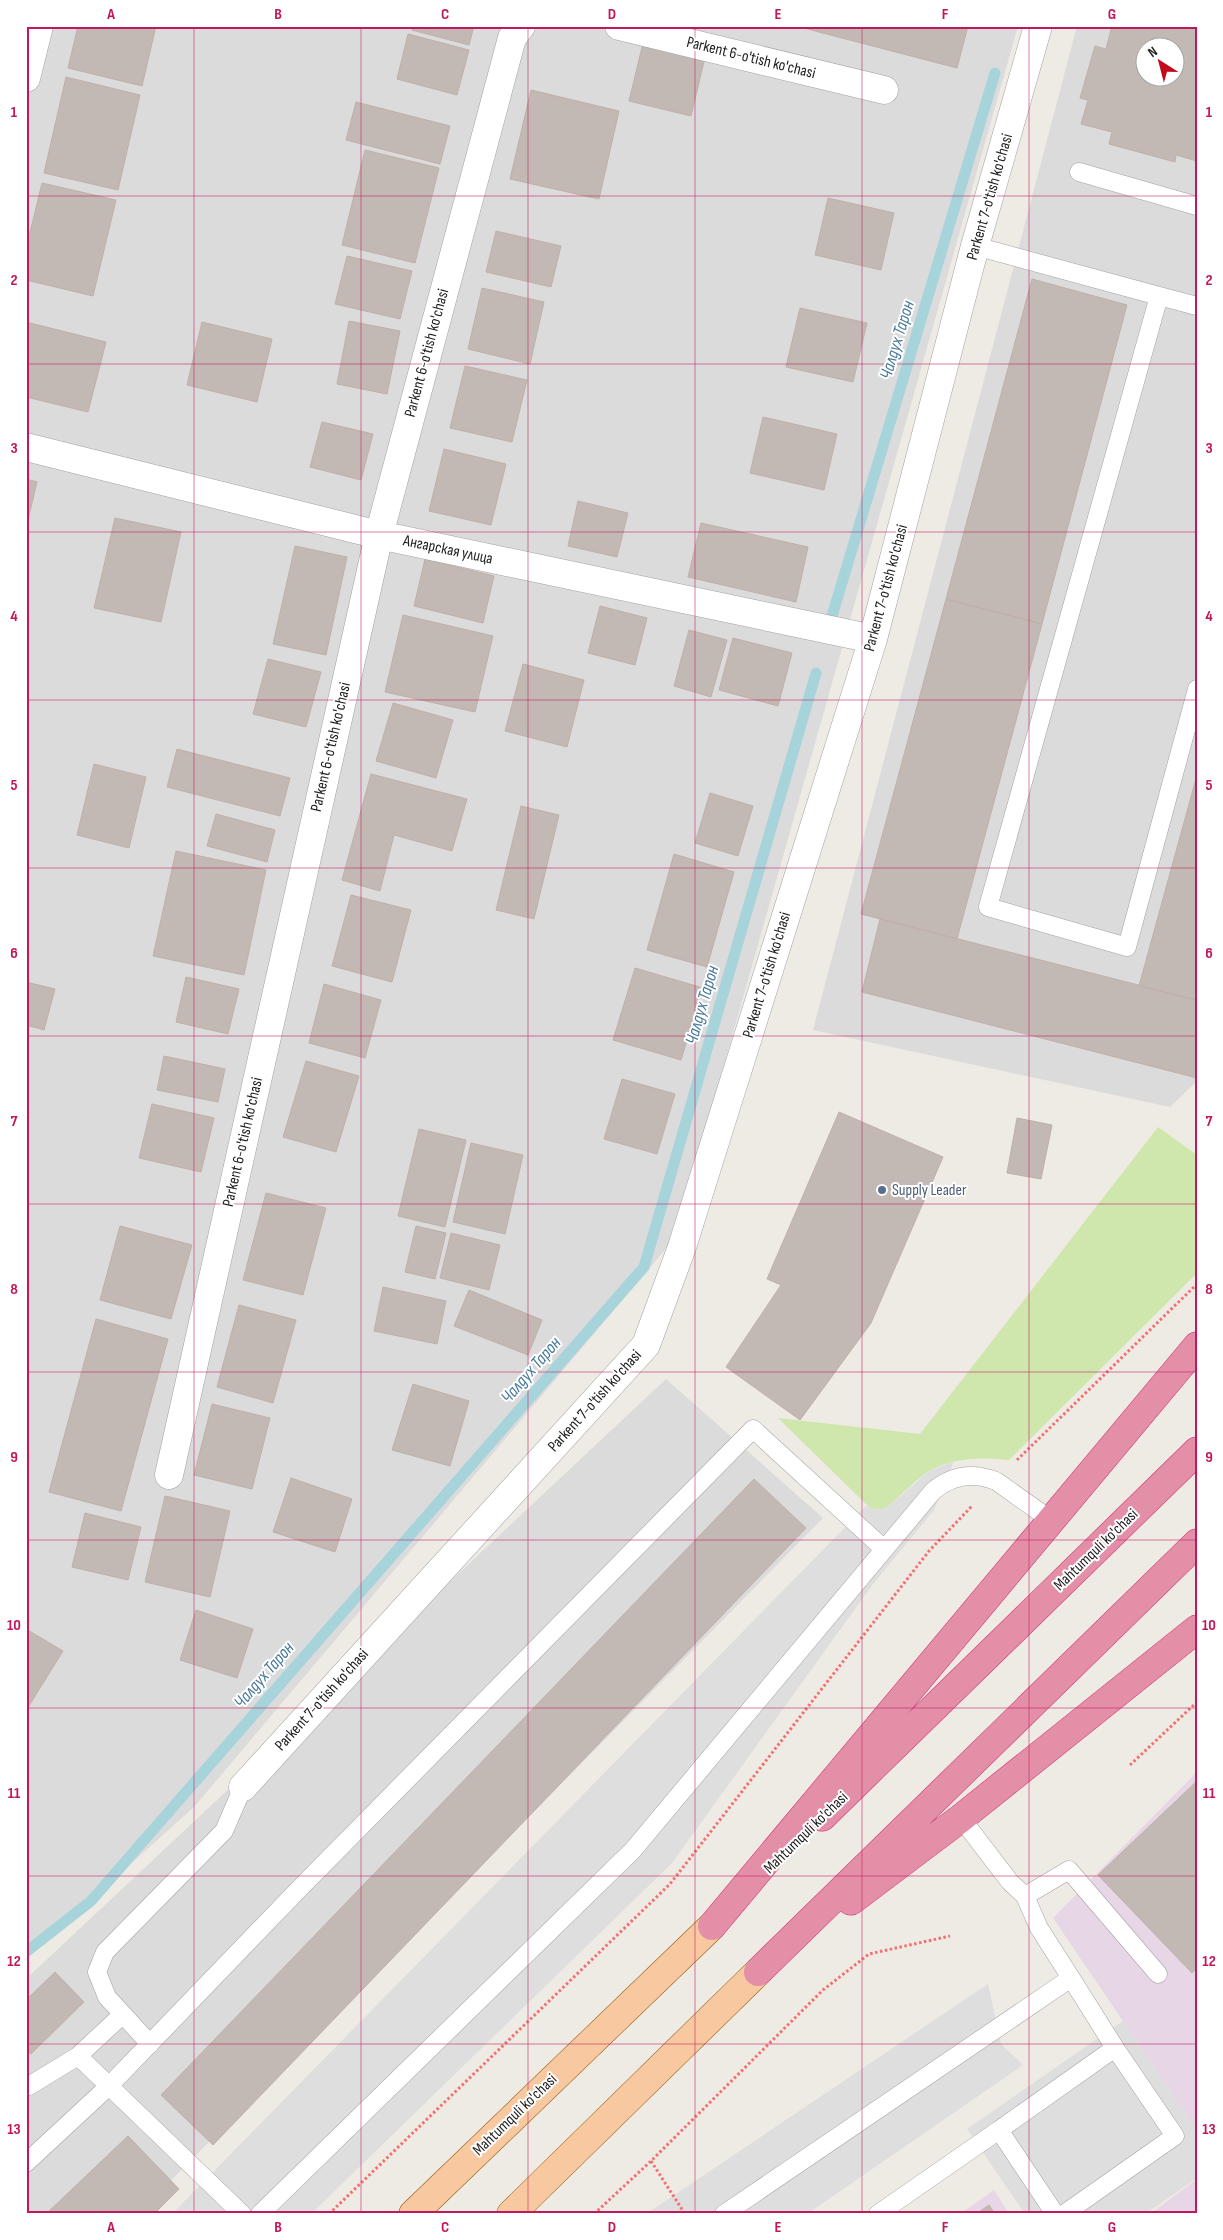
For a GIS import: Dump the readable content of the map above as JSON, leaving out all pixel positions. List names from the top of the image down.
{
  "streets": {
    "highway": ["Mahtumquli ko'chasi"],
    "street": ["Parkent 6-o'tish ko'chasi", "Parkent 7-o'tish ko'chasi", "Ангарская улица"]
  },
  "crossings": [
    ["Parkent 6-o'tish ko'chasi", "Ангарская улица"],
    ["Parkent 7-o'tish ko'chasi", "Ангарская улица"]
  ],
  "water": ["Чалдух Тарон"],
  "places": ["Supply Leader"],
  "north": "top left",
  "grid": {
    "columns": [
      "A",
      "B",
      "C",
      "D",
      "E",
      "F",
      "G"
    ],
    "rows": [
      "1",
      "2",
      "3",
      "4",
      "5",
      "6",
      "7",
      "8",
      "9",
      "10",
      "11",
      "12",
      "13"
    ]
  }
}
